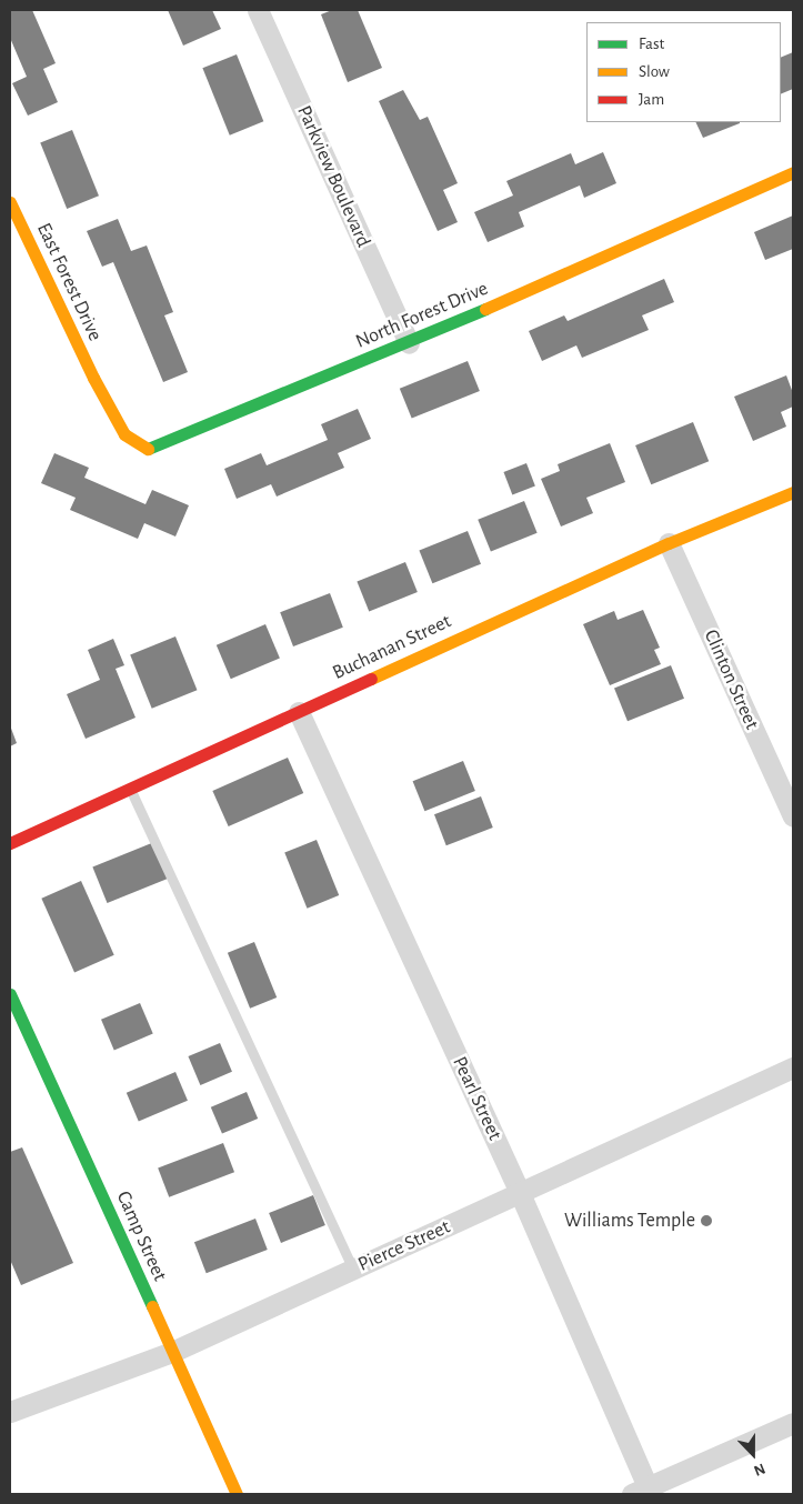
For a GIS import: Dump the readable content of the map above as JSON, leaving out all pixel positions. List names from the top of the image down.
{
  "streets": {
    "street": [
      "Parkview Boulevard",
      "East Forest Drive",
      "North Forest Drive",
      "Buchanan Street",
      "Clinton Street",
      "Pearl Street",
      "Camp Street",
      "Pierce Street"
    ]
  },
  "crossings": [
    ["Parkview Boulevard", "North Forest Drive"],
    ["East Forest Drive", "North Forest Drive"],
    ["Buchanan Street", "Clinton Street"],
    ["Buchanan Street", "Pearl Street"],
    ["Pearl Street", "Pierce Street"],
    ["Camp Street", "Pierce Street"]
  ],
  "places": ["Williams Temple"],
  "legend": ["Fast", "Slow", "Jam"],
  "north": "bottom"
}
